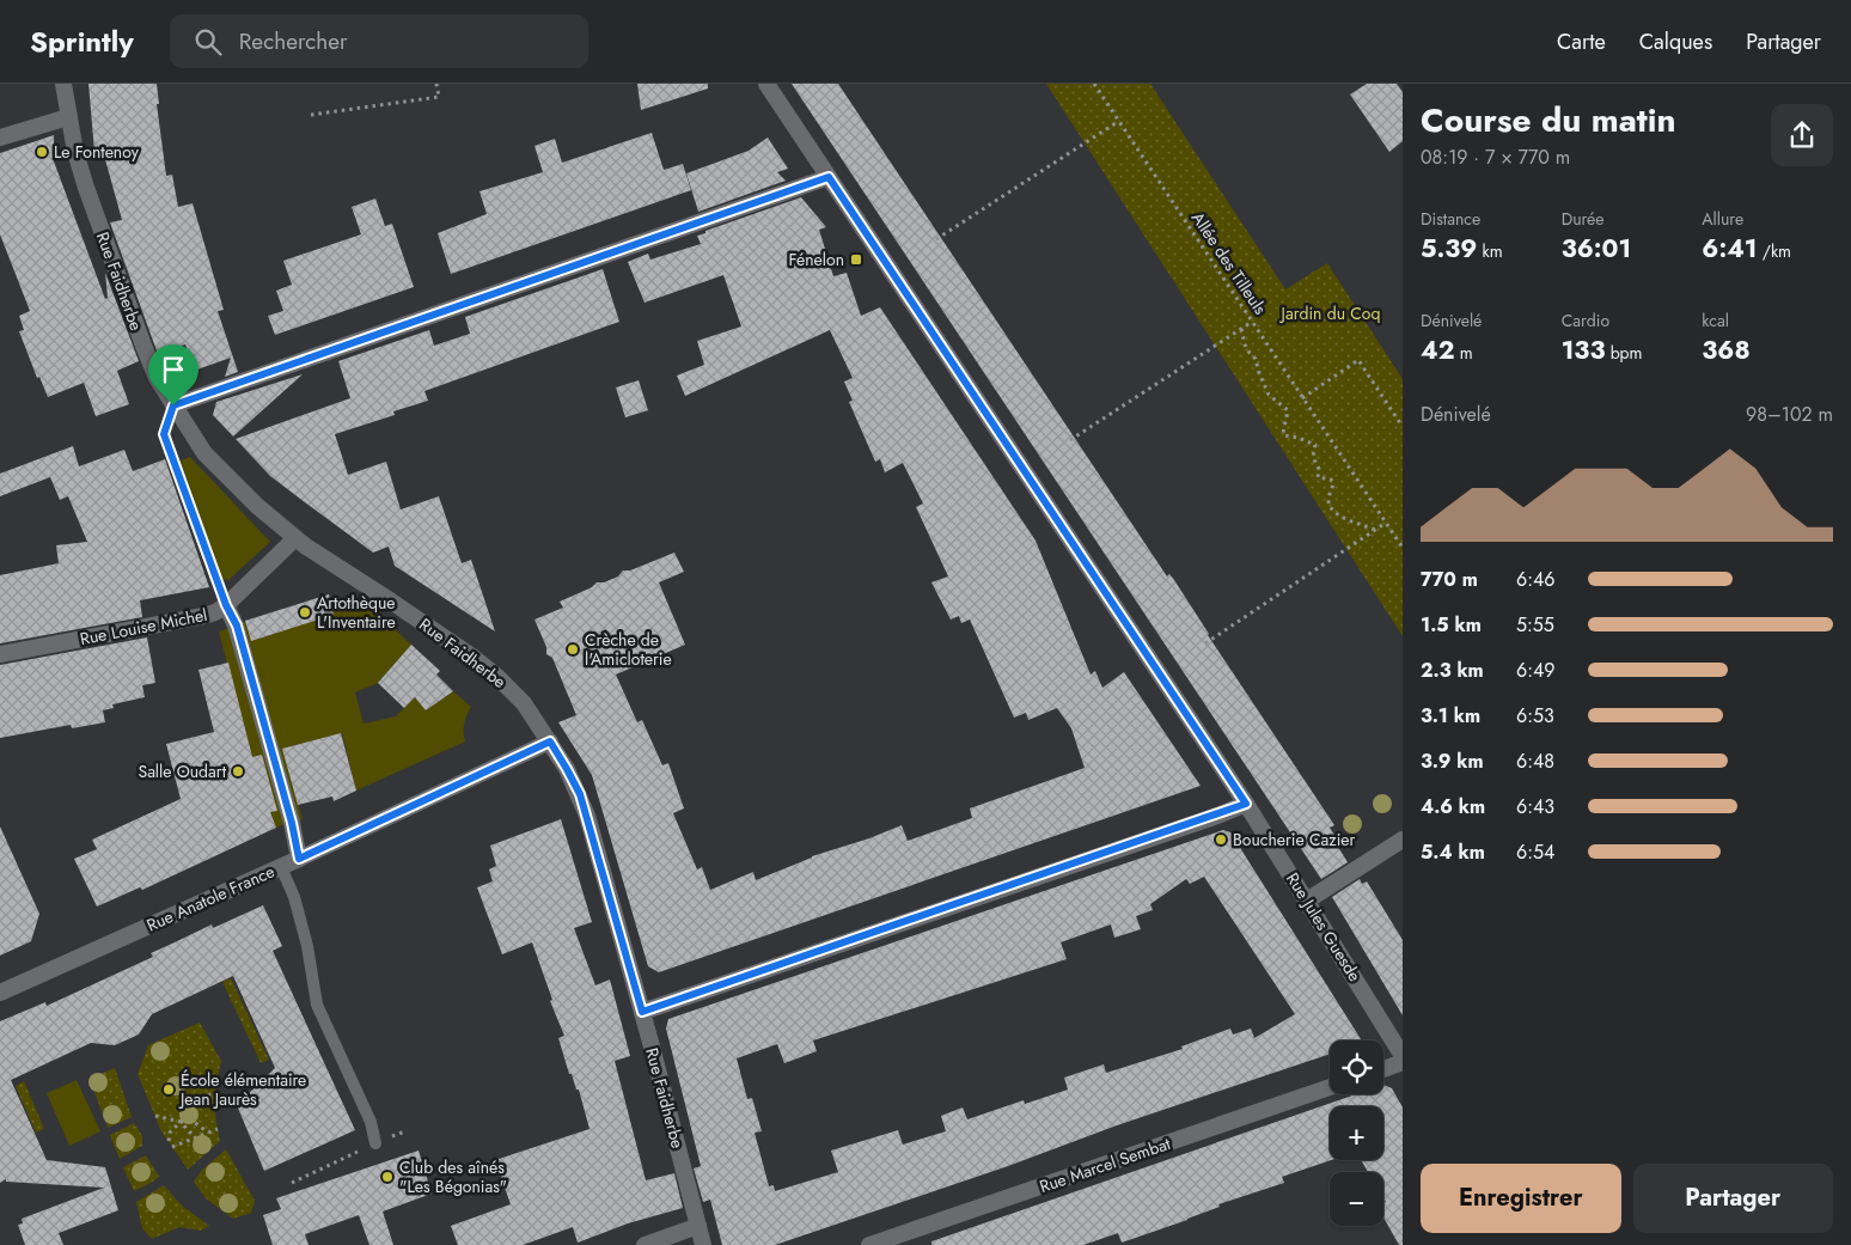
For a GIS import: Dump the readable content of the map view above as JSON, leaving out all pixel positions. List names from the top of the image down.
{
  "streets": {
    "street": [
      "Rue Faidherbe",
      "Rue Louise Michel",
      "Rue Anatole France",
      "Rue Jules Guesde",
      "Rue Marcel Sembat"
    ],
    "path": ["Allée des Tilleuls"]
  },
  "crossings": [
    ["Rue Faidherbe", "Rue Louise Michel"],
    ["Rue Faidherbe", "Rue Anatole France"]
  ],
  "parks": ["Jardin du Coq"],
  "places": {
    "other": [
      "Le Fontenoy",
      "Artothèque L'Inventaire",
      "Crèche de l'Amicloterie",
      "Salle Oudart",
      "Boucherie Cazier",
      "École élémentaire Jean Jaurès",
      "Club des aînés \"Les Bégonias\""
    ],
    "transit": ["Fénelon"]
  },
  "page": {
    "header": "Sprintly",
    "search": "Rechercher",
    "nav": ["Carte", "Calques", "Partager"],
    "heading": ["Course du matin", "08:19 · 7 × 770 m"],
    "stats": [
      ["Distance", "5.39 km"],
      ["Durée", "36:01"],
      ["Allure", "6:41 /km"],
      ["Dénivelé", "42 m"],
      ["Cardio", "133 bpm"],
      ["kcal", "368"]
    ],
    "chart": ["Dénivelé", "98–102 m"],
    "list": [
      {
        "name": "770 m",
        "note": "6:46"
      },
      {
        "name": "1.5 km",
        "note": "5:55"
      },
      {
        "name": "2.3 km",
        "note": "6:49"
      },
      {
        "name": "3.1 km",
        "note": "6:53"
      },
      {
        "name": "3.9 km",
        "note": "6:48"
      },
      {
        "name": "4.6 km",
        "note": "6:43"
      },
      {
        "name": "5.4 km",
        "note": "6:54"
      }
    ],
    "map_buttons": ["+", "−"],
    "buttons": ["Enregistrer", "Partager"]
  }
}
